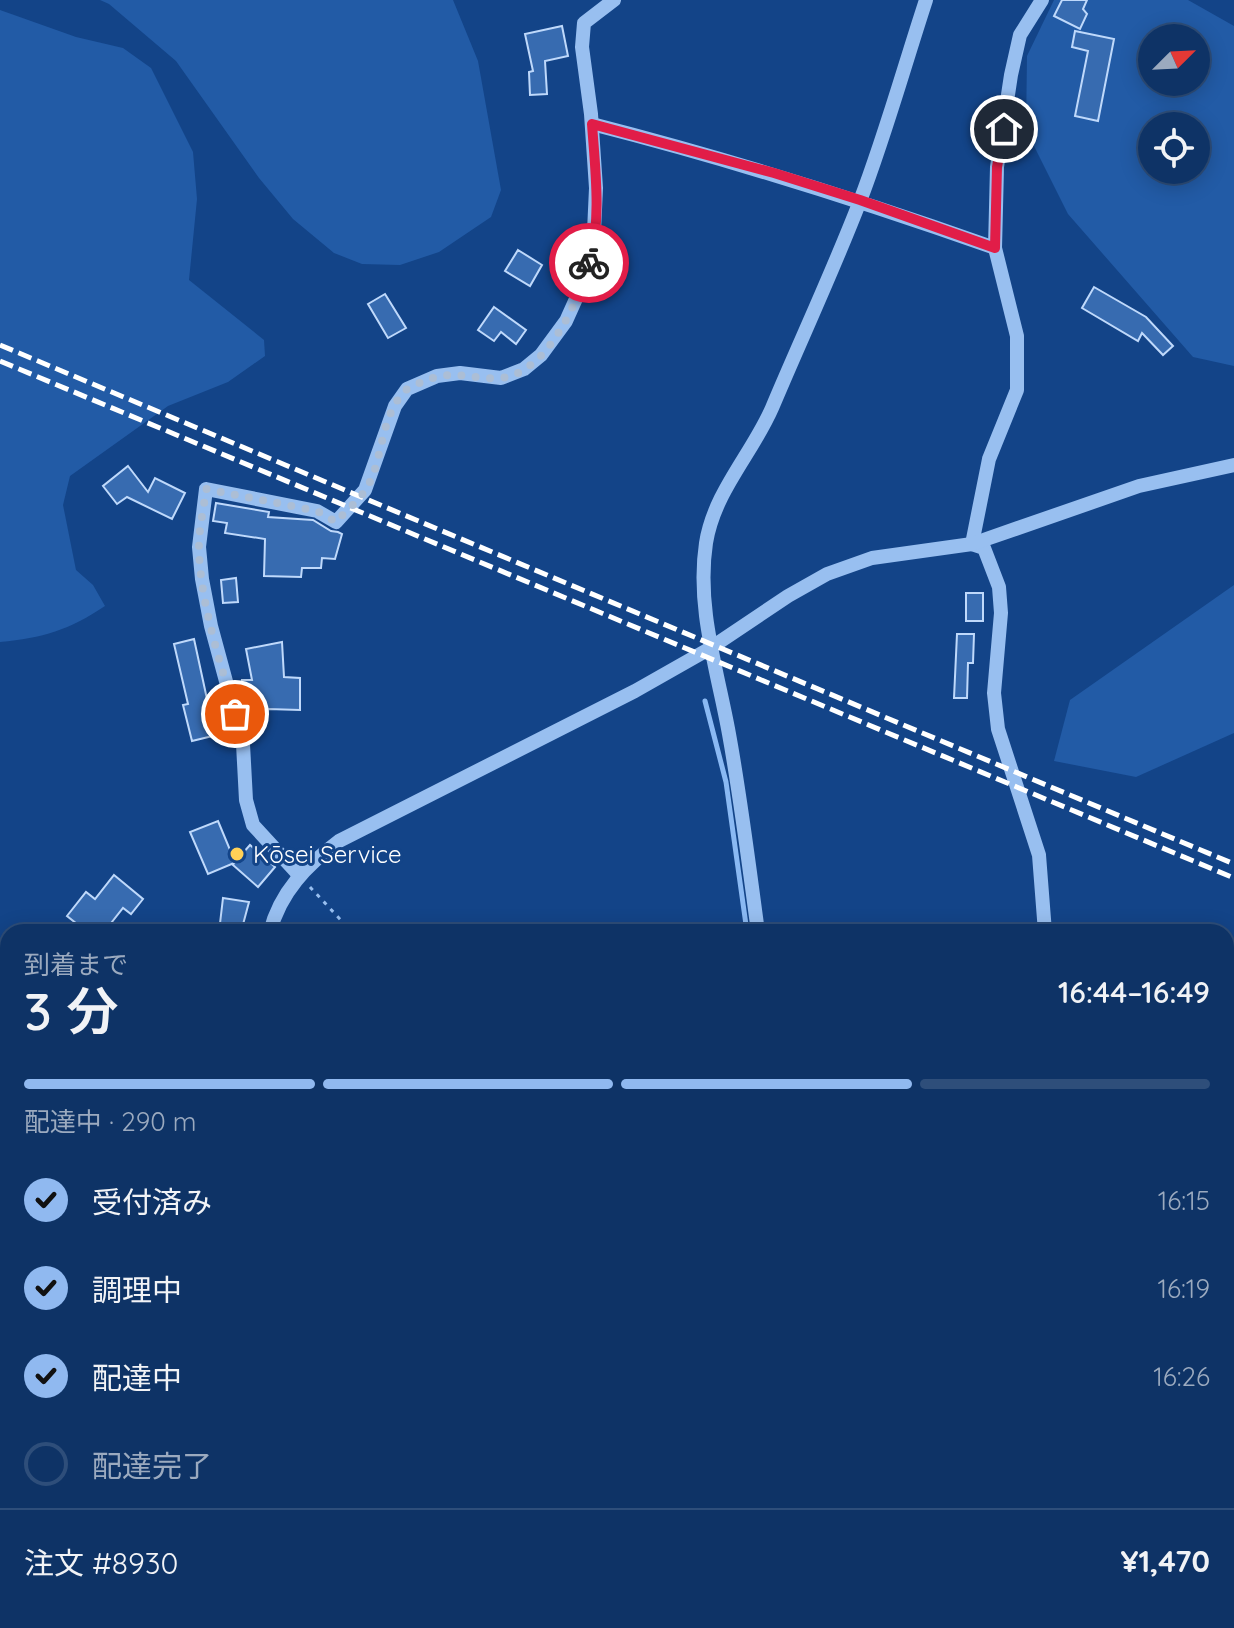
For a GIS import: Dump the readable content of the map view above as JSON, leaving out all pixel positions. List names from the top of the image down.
{
  "places": ["Kōsei Service"],
  "north": "top right",
  "page": {
    "heading": ["3 分", "到着まで", "16:44–16:49"],
    "panel": ["注文 #8930", "¥1,470"],
    "bar": "配達中 · 290 m",
    "list": [
      ["受付済み", "16:15"],
      ["調理中", "16:19"],
      ["配達中", "16:26"],
      "配達完了"
    ]
  }
}
